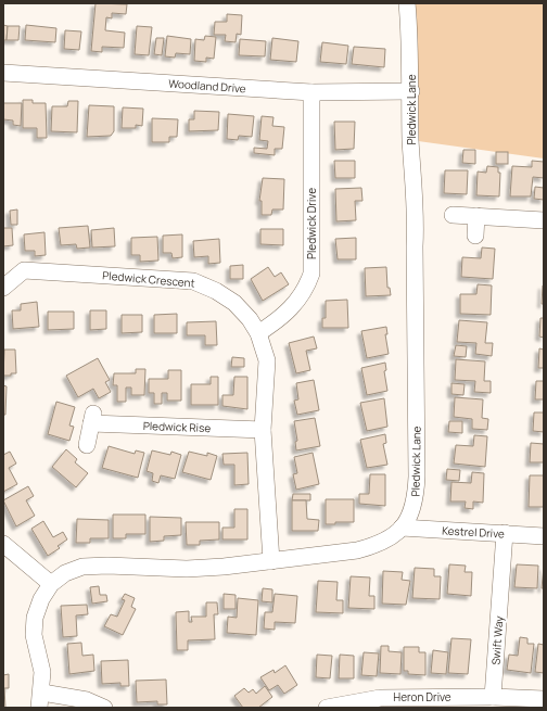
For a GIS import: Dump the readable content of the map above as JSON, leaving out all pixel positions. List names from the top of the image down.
{
  "streets": {
    "street": [
      "Woodland Drive",
      "Pledwick Lane",
      "Pledwick Drive",
      "Pledwick Crescent",
      "Pledwick Rise",
      "Kestrel Drive",
      "Swift Way",
      "Heron Drive"
    ]
  },
  "crossings": [
    ["Woodland Drive", "Pledwick Lane"],
    ["Woodland Drive", "Pledwick Drive"],
    ["Pledwick Lane", "Pledwick Crescent"],
    ["Pledwick Lane", "Kestrel Drive"],
    ["Pledwick Drive", "Pledwick Crescent"],
    ["Pledwick Crescent", "Pledwick Rise"],
    ["Kestrel Drive", "Swift Way"],
    ["Swift Way", "Heron Drive"]
  ]
}
